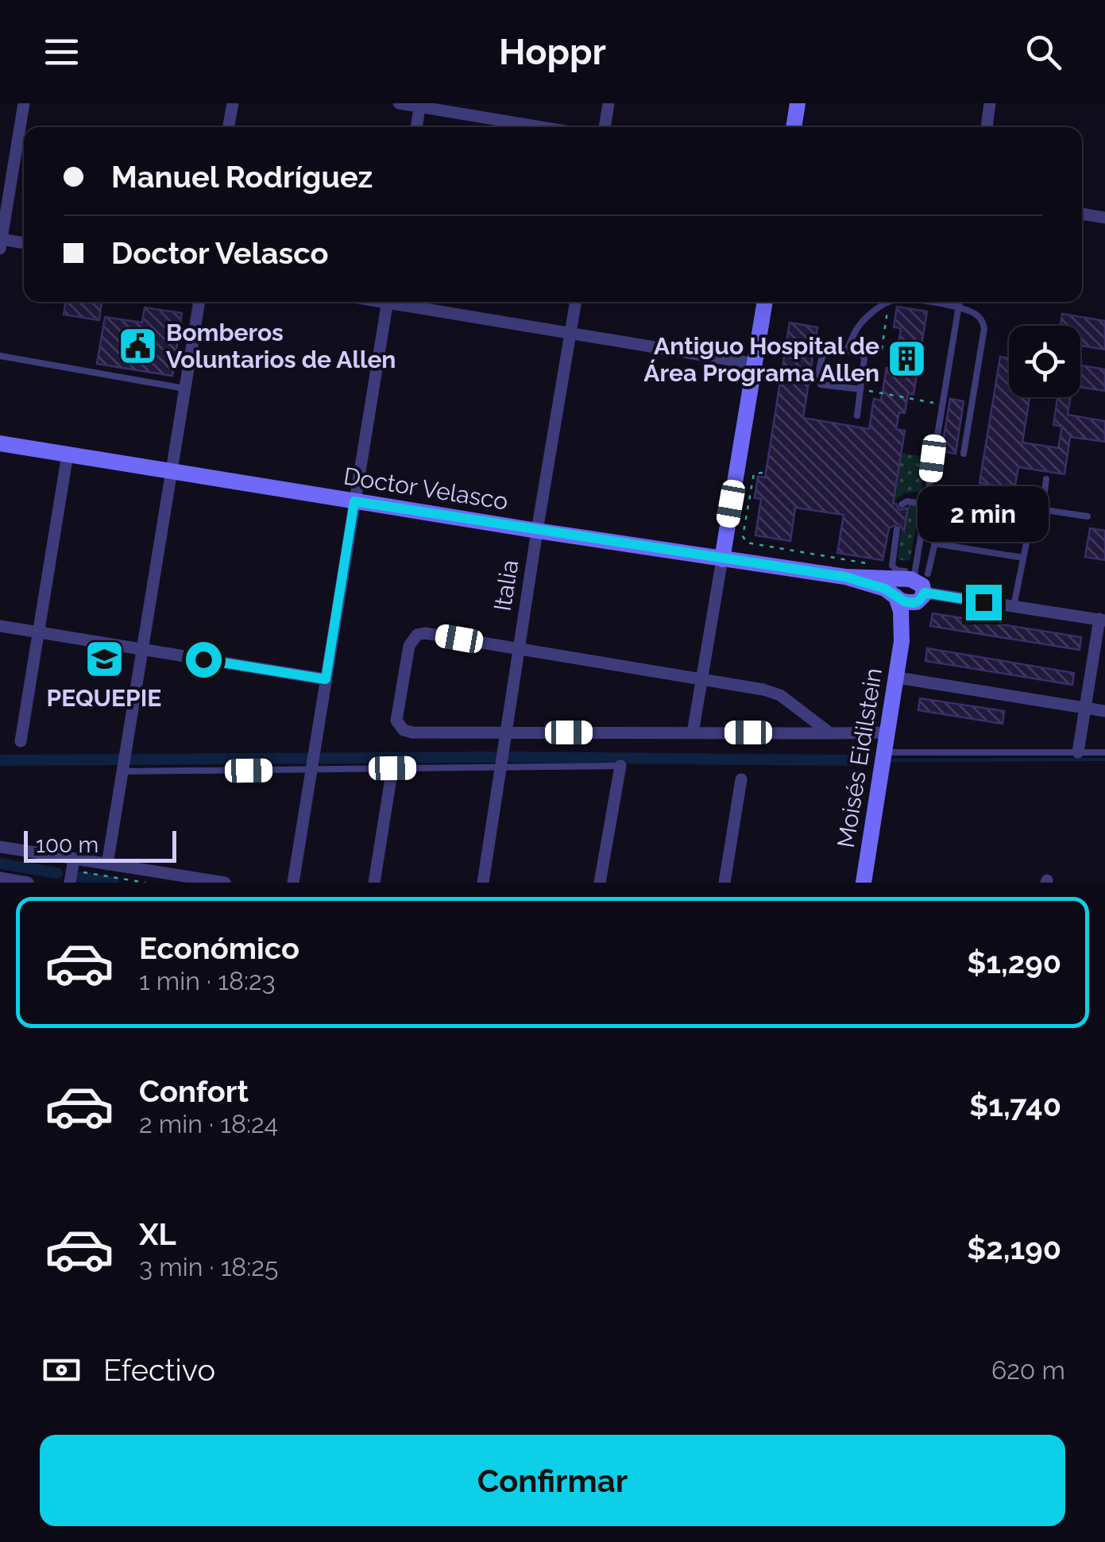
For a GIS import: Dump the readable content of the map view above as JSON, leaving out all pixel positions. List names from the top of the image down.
{
  "streets": {
    "main road": ["Doctor Velasco", "Moisés Eidilstein"],
    "street": ["Italia"]
  },
  "crossings": [
    ["Doctor Velasco", "Italia"],
    ["Doctor Velasco", "Moisés Eidilstein"]
  ],
  "places": {
    "public building": ["Bomberos Voluntarios de Allen"],
    "building": ["Antiguo Hospital de Área Programa Allen"],
    "school or university": ["PEQUEPIE"]
  },
  "scale_bar": "100 m",
  "page": {
    "header": "Hoppr",
    "banner": ["Manuel Rodríguez", "Doctor Velasco"],
    "bubble": "2 min",
    "scale": "100 m",
    "list": [
      {
        "name": "Económico",
        "note": "1 min · 18:23",
        "value": "$1,290"
      },
      {
        "name": "Confort",
        "note": "2 min · 18:24",
        "value": "$1,740"
      },
      {
        "name": "XL",
        "note": "3 min · 18:25",
        "value": "$2,190"
      }
    ],
    "pay": ["Efectivo", "620 m"],
    "buttons": "Confirmar"
  }
}
